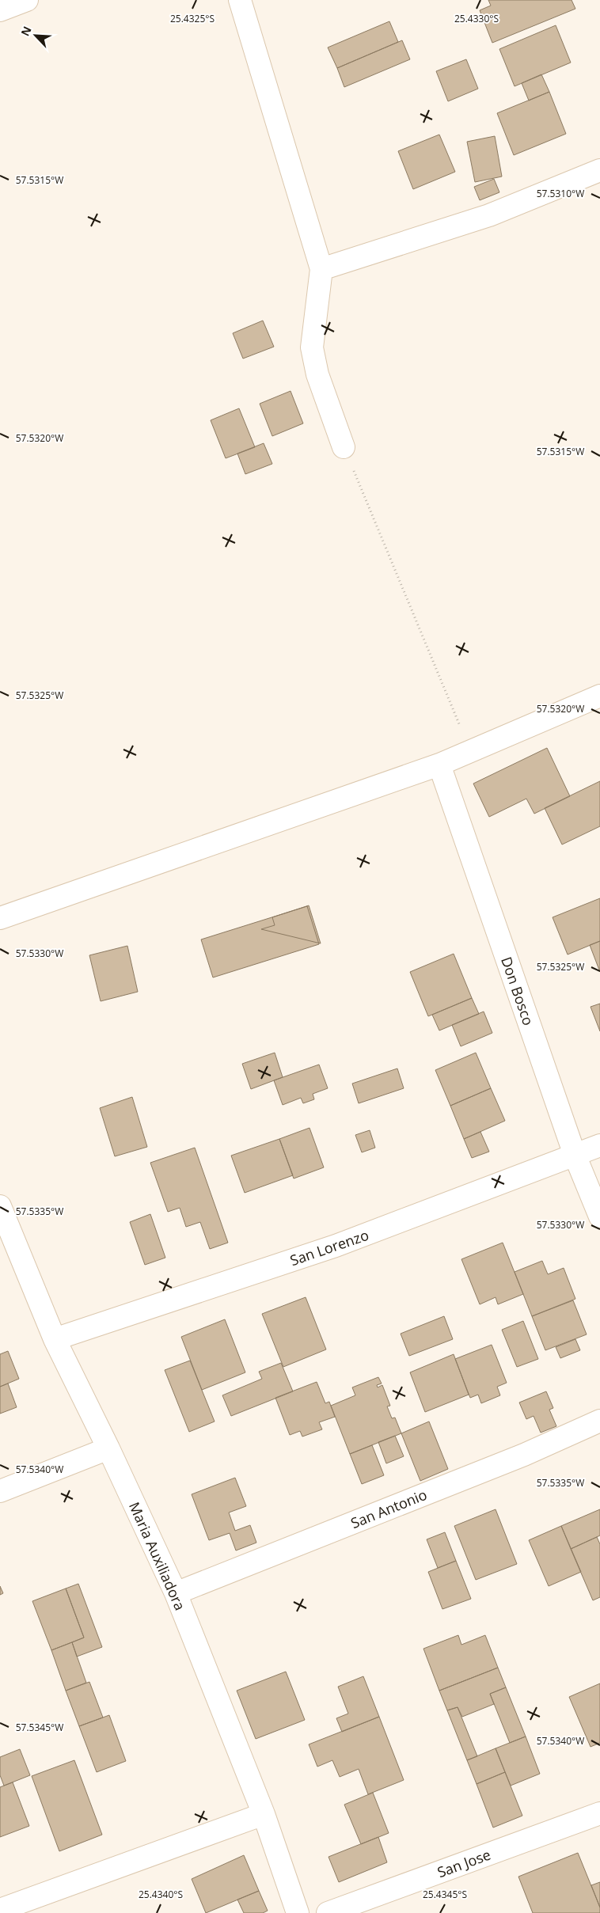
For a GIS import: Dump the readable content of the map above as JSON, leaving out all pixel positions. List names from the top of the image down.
{
  "streets": {
    "street": [
      "Don Bosco",
      "San Lorenzo",
      "San Antonio",
      "Maria Auxiliadora",
      "San Jose"
    ]
  },
  "crossings": [
    ["Don Bosco", "San Lorenzo"],
    ["San Lorenzo", "Maria Auxiliadora"],
    ["San Antonio", "Maria Auxiliadora"]
  ],
  "north": "top left",
  "coordinates": [
    "25.4325°S",
    "25.4330°S",
    "57.5315°W",
    "57.5310°W",
    "57.5320°W",
    "57.5325°W",
    "57.5330°W",
    "57.5335°W",
    "57.5340°W",
    "57.5345°W",
    "25.4340°S",
    "25.4345°S"
  ]
}
